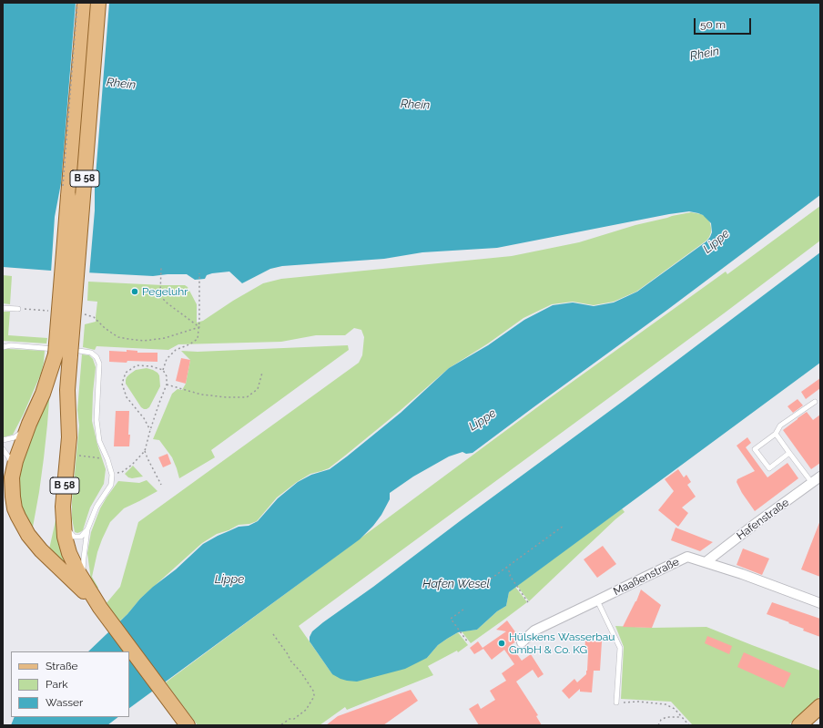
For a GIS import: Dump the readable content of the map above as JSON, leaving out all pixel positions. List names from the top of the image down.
{
  "streets": {
    "main road": ["B 58"],
    "street": ["Hafenstraße", "Maaßenstraße"]
  },
  "crossings": [
    ["Hafenstraße", "Maaßenstraße"]
  ],
  "water": ["Rhein", "Lippe", "Hafen Wesel"],
  "places": ["Pegeluhr", "Hülskens Wasserbau GmbH & Co. KG"],
  "legend": ["Straße", "Park", "Wasser"],
  "scale_bar": "50 m"
}
